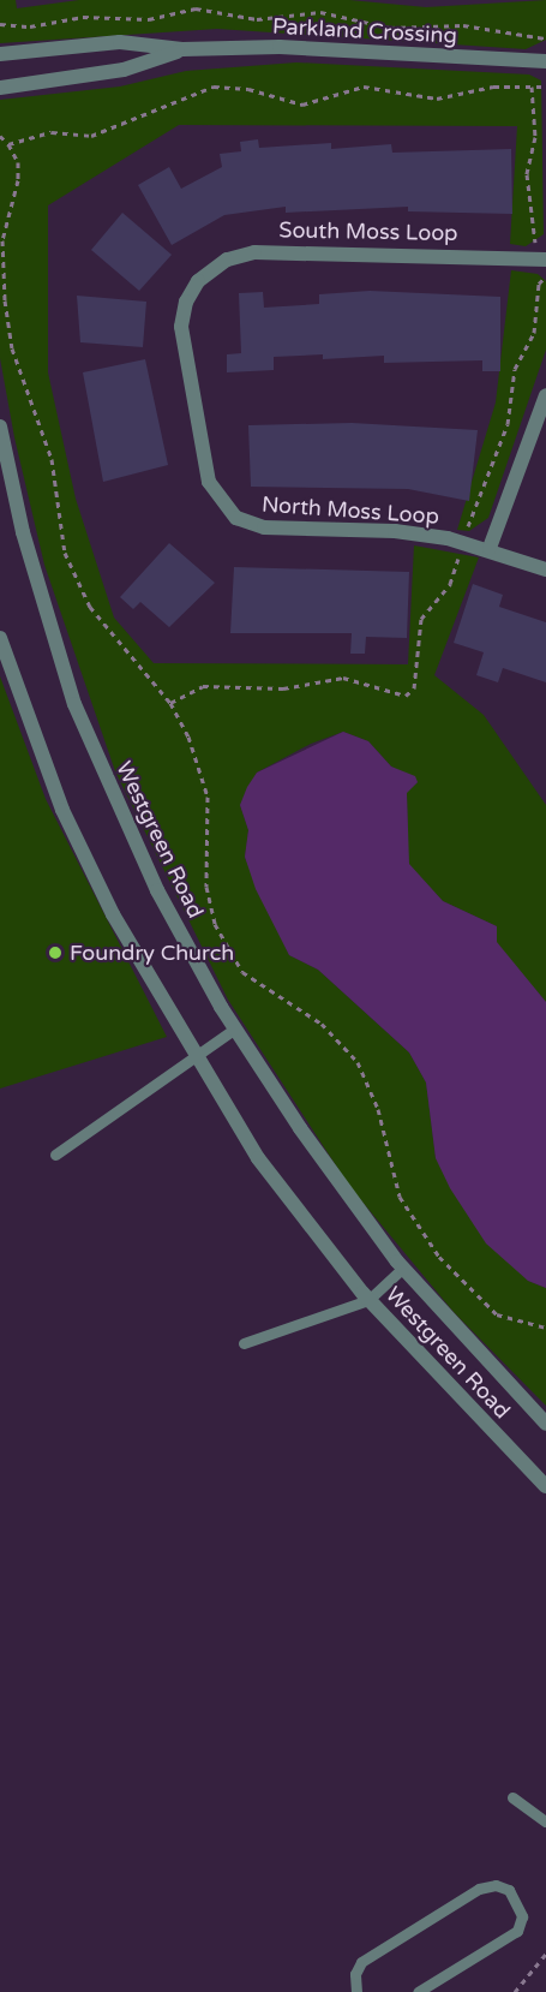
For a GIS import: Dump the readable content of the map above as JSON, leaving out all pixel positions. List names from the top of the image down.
{
  "streets": {
    "street": [
      "Parkland Crossing",
      "South Moss Loop",
      "North Moss Loop",
      "Westgreen Road"
    ]
  },
  "crossings": [
    ["South Moss Loop", "North Moss Loop"]
  ],
  "places": ["Foundry Church"]
}
